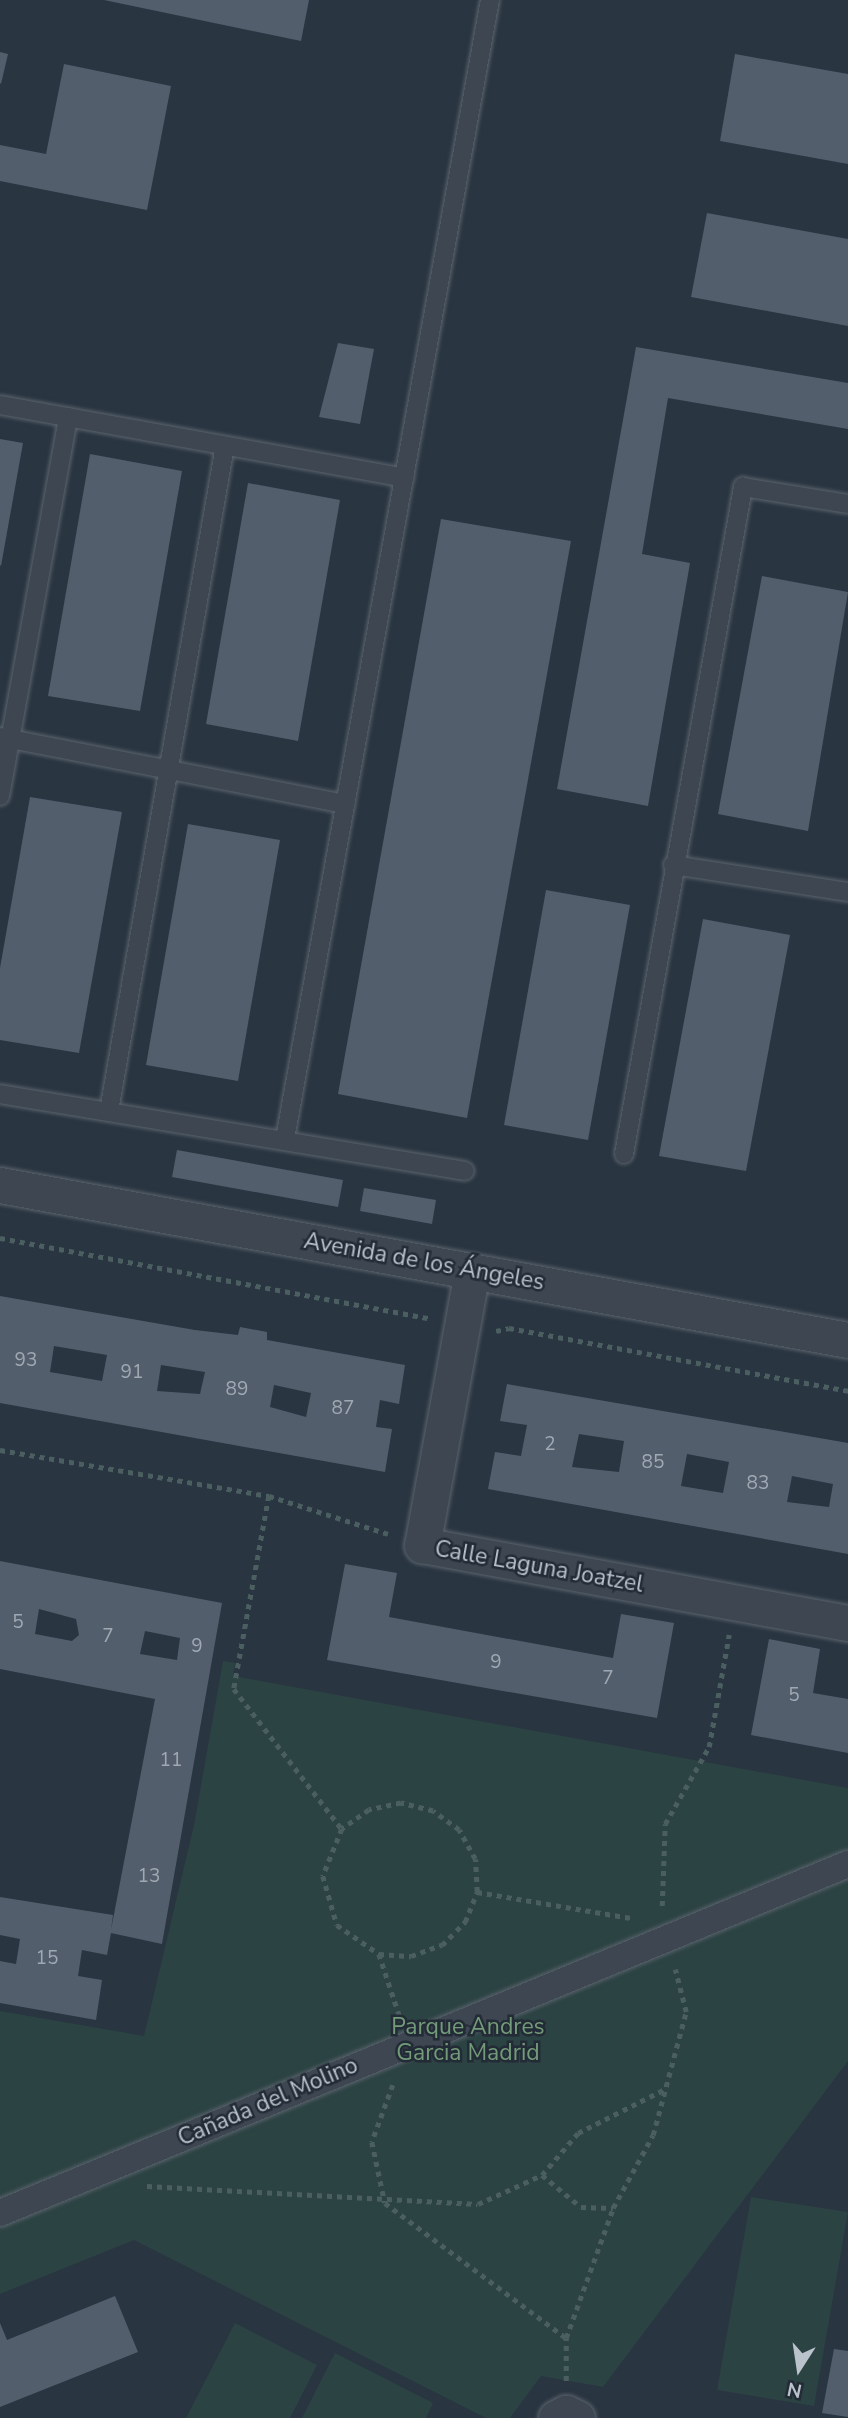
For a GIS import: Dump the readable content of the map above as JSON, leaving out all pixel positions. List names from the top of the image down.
{
  "streets": {
    "street": ["Avenida de los Ángeles", "Calle Laguna Joatzel", "Cañada del Molino"]
  },
  "crossings": [
    ["Avenida de los Ángeles", "Calle Laguna Joatzel"]
  ],
  "parks": ["Parque Andres Garcia Madrid"],
  "house_numbers": [
    "93",
    "91",
    "89",
    "87",
    "2",
    "85",
    "83",
    "5",
    "7",
    "9",
    "9",
    "7",
    "5",
    "11",
    "13",
    "15"
  ],
  "north": "bottom"
}
